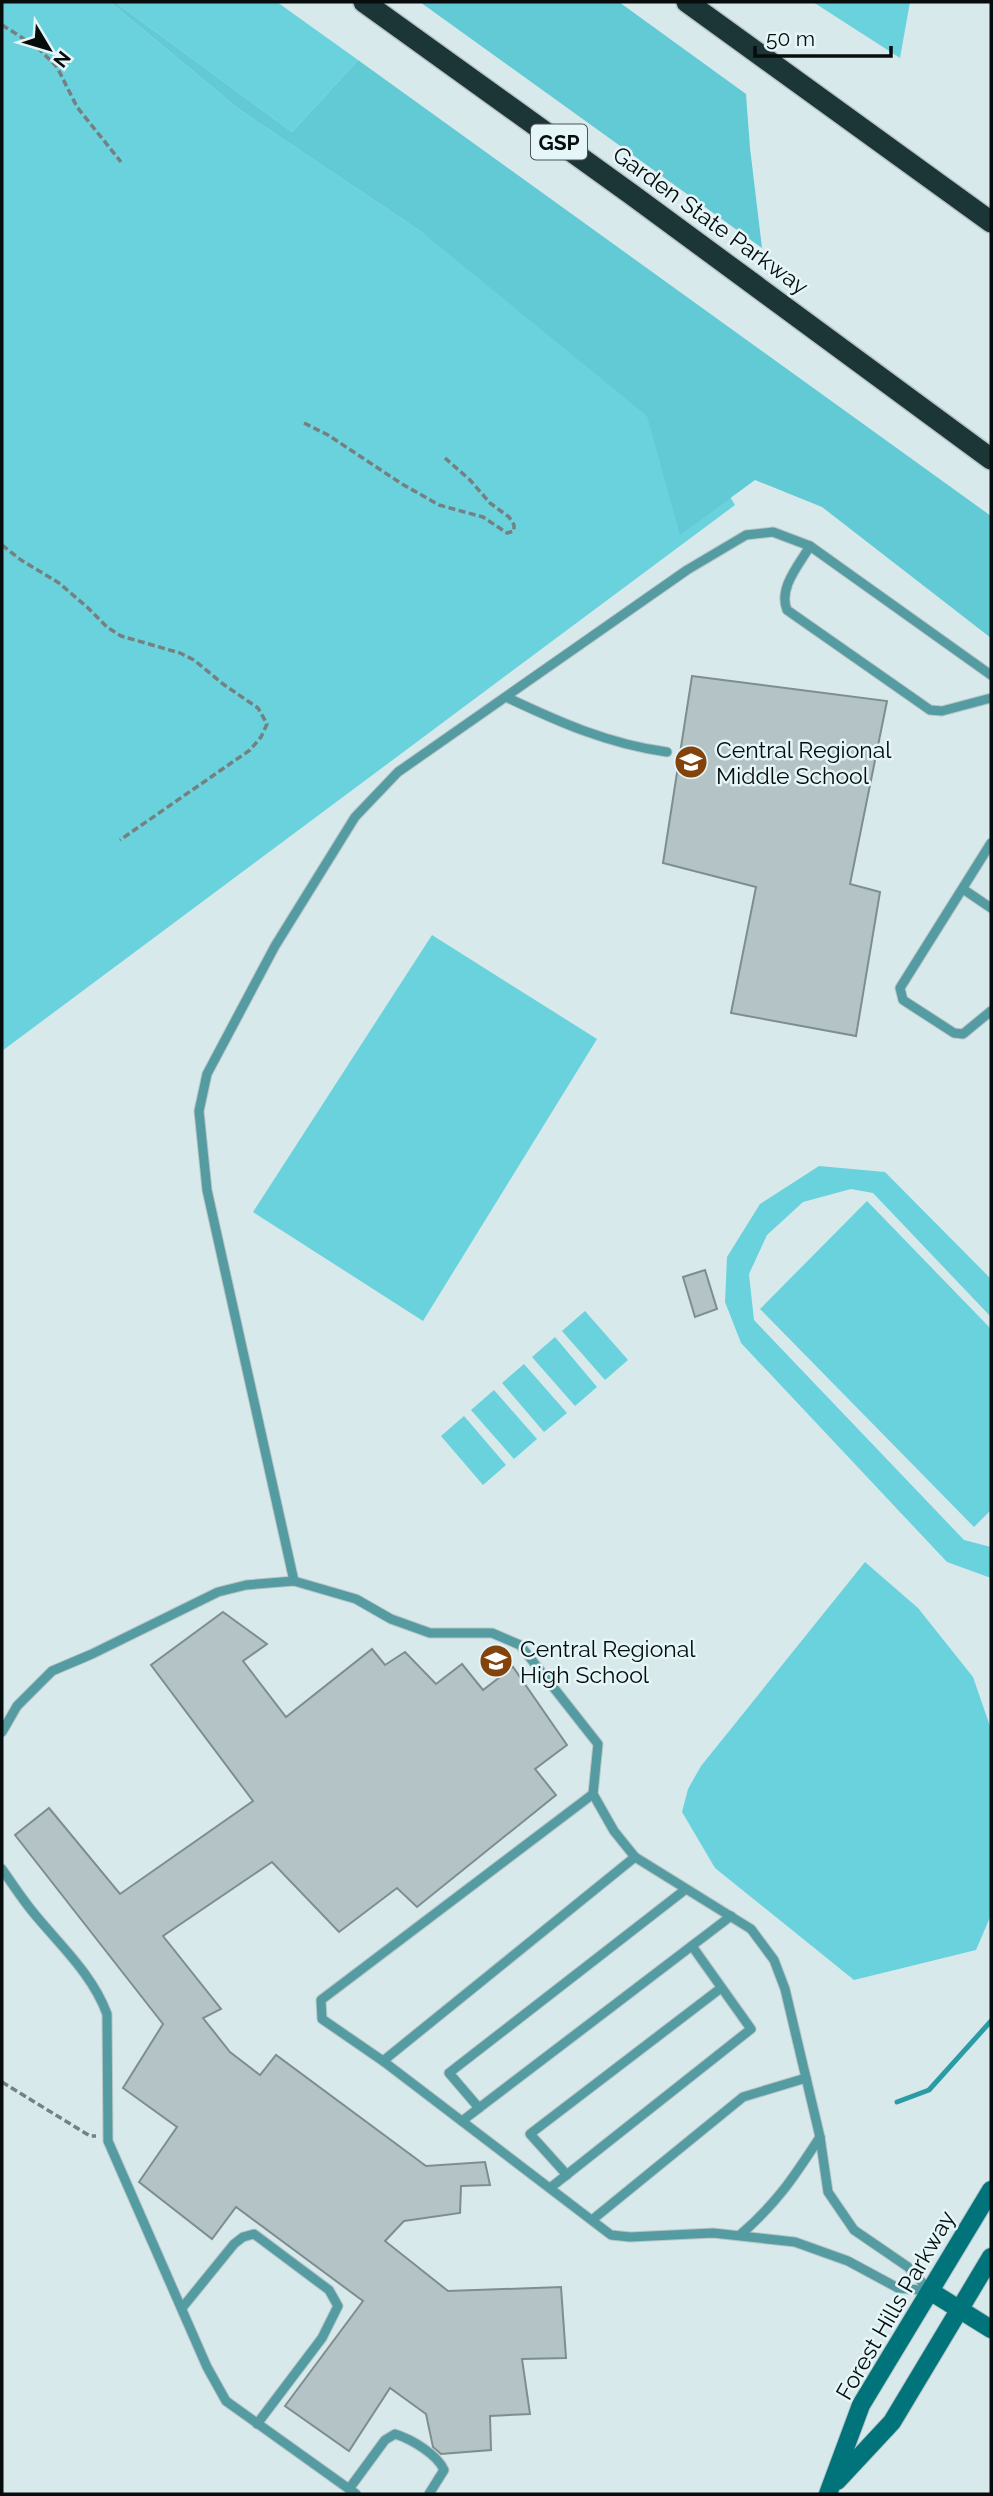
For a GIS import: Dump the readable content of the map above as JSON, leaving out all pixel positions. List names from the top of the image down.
{
  "streets": {
    "highway": ["GSP", "Garden State Parkway"],
    "main road": ["Forest Hills Parkway"]
  },
  "places": {
    "school or university": ["Central Regional Middle School", "Central Regional High School"]
  },
  "scale_bar": "50 m",
  "north": "bottom right"
}
